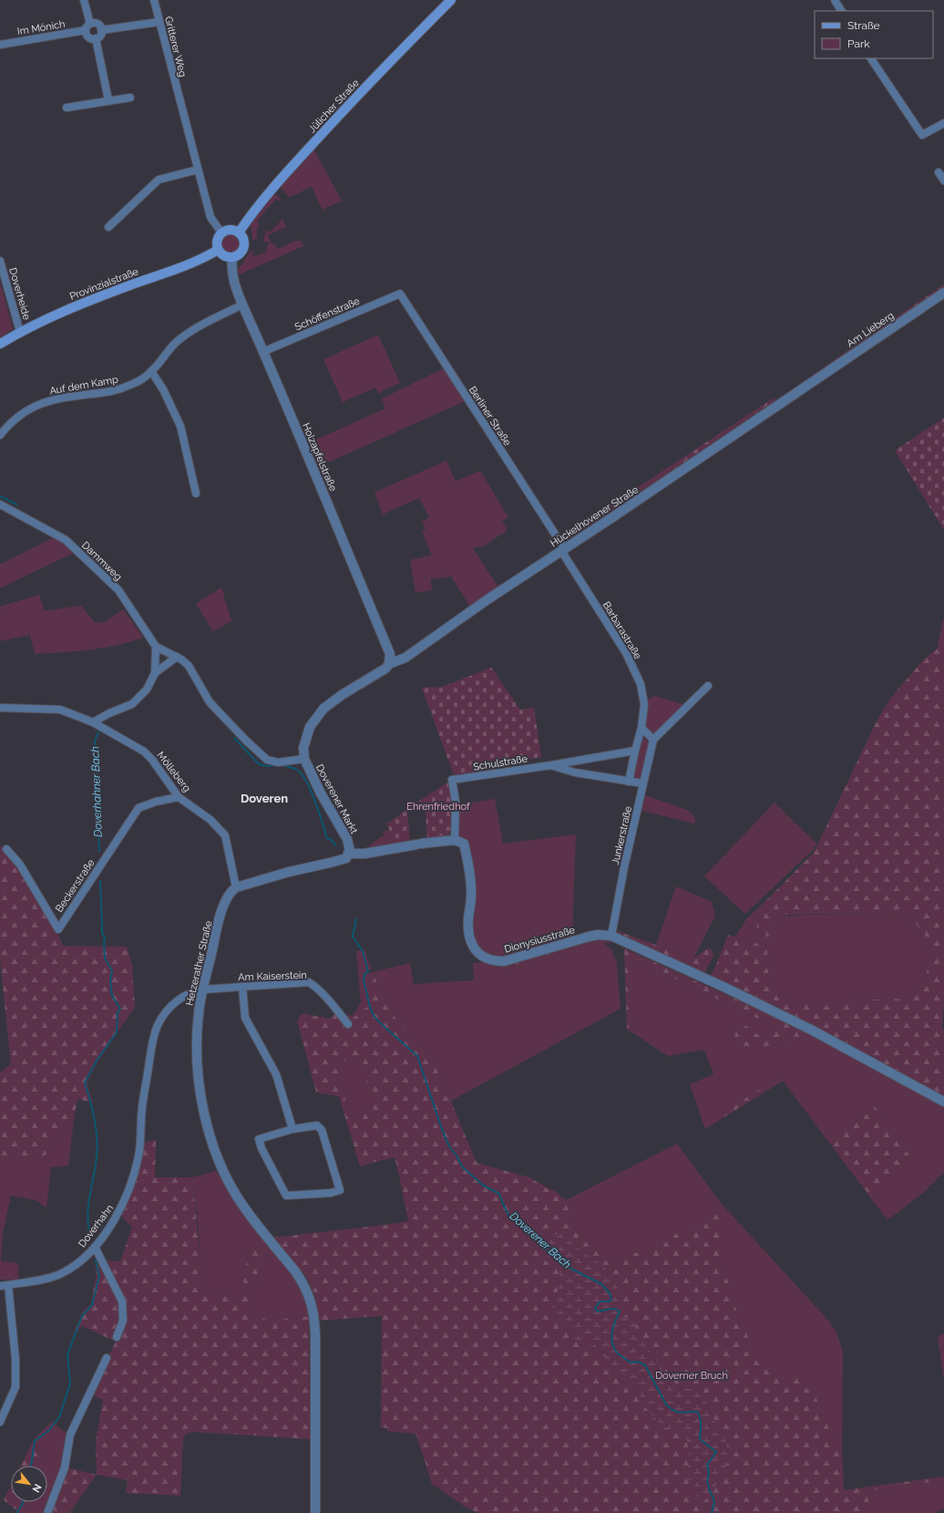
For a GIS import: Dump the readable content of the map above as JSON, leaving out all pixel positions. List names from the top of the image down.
{
  "streets": {
    "main road": ["Jülicher Straße", "Provinzialstraße"],
    "street": [
      "Im Mönich",
      "Gritterer Weg",
      "Doverheide",
      "Schöffenstraße",
      "Am Lieberg",
      "Auf dem Kamp",
      "Berliner Straße",
      "Holzapfelstraße",
      "Hückelhovener Straße",
      "Dammweg",
      "Barbarastraße",
      "Schulstraße",
      "Mölleberg",
      "Doverener Markt",
      "Junkerstraße",
      "Beckerstraße",
      "Dionysiusstraße",
      "Hetzerather Straße",
      "Am Kaiserstein",
      "Doverhahn"
    ]
  },
  "crossings": [
    ["Gritterer Weg", "Jülicher Straße"],
    ["Gritterer Weg", "Provinzialstraße"],
    ["Gritterer Weg", "Holzapfelstraße"],
    ["Jülicher Straße", "Provinzialstraße"],
    ["Jülicher Straße", "Holzapfelstraße"],
    ["Provinzialstraße", "Doverheide"],
    ["Provinzialstraße", "Holzapfelstraße"],
    ["Schöffenstraße", "Berliner Straße"],
    ["Schöffenstraße", "Holzapfelstraße"],
    ["Am Lieberg", "Hückelhovener Straße"],
    ["Auf dem Kamp", "Holzapfelstraße"],
    ["Berliner Straße", "Hückelhovener Straße"],
    ["Berliner Straße", "Barbarastraße"],
    ["Holzapfelstraße", "Hückelhovener Straße"],
    ["Hückelhovener Straße", "Barbarastraße"],
    ["Hückelhovener Straße", "Doverener Markt"],
    ["Barbarastraße", "Schulstraße"],
    ["Schulstraße", "Junkerstraße"],
    ["Schulstraße", "Dionysiusstraße"],
    ["Mölleberg", "Beckerstraße"],
    ["Mölleberg", "Hetzerather Straße"],
    ["Junkerstraße", "Dionysiusstraße"],
    ["Hetzerather Straße", "Am Kaiserstein"],
    ["Hetzerather Straße", "Doverhahn"],
    ["Am Kaiserstein", "Doverhahn"]
  ],
  "districts": ["Doveren"],
  "water": ["Doverhahner Bach", "Doverener Bach"],
  "parks": ["Ehrenfriedhof", "Doverner Bruch"],
  "legend": ["Straße", "Park"],
  "north": "bottom right"
}
